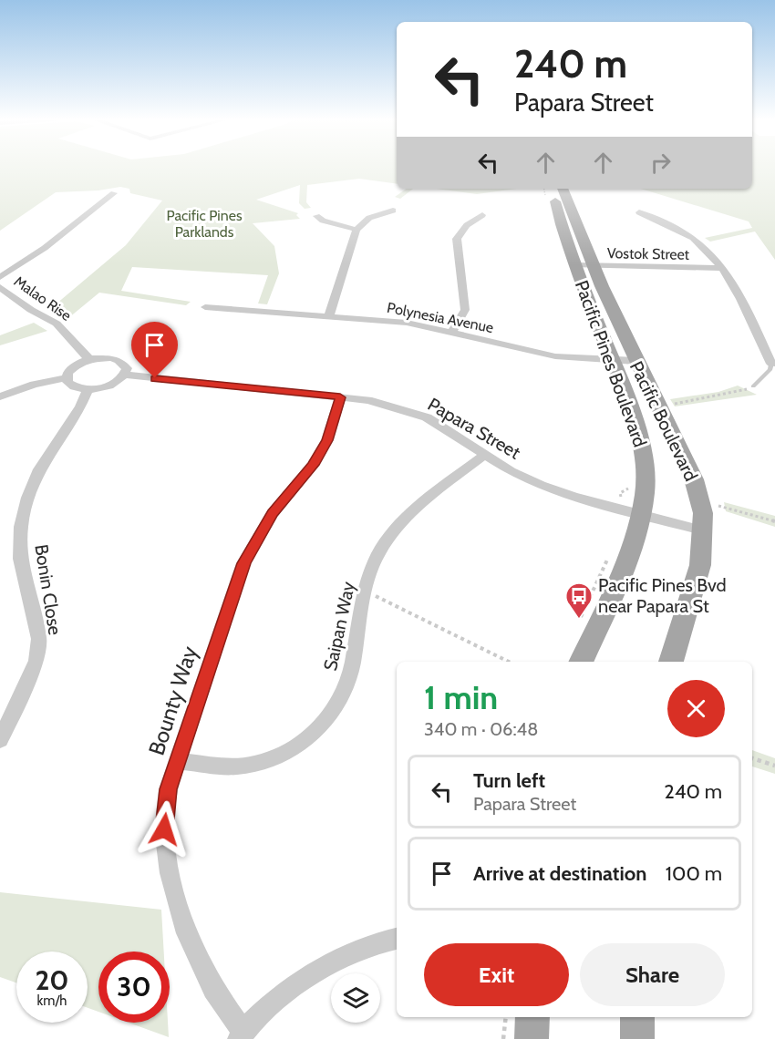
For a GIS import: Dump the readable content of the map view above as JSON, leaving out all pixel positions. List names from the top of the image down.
{
  "streets": {
    "main road": ["Pacific Pines Boulevard", "Pacific Boulevard"],
    "street": [
      "Vostok Street",
      "Malao Rise",
      "Polynesia Avenue",
      "Papara Street",
      "Bonin Close",
      "Saipan Way",
      "Bounty Way"
    ]
  },
  "crossings": [
    ["Vostok Street", "Pacific Pines Boulevard"],
    ["Vostok Street", "Pacific Boulevard"],
    ["Polynesia Avenue", "Pacific Pines Boulevard"],
    ["Polynesia Avenue", "Pacific Boulevard"],
    ["Pacific Pines Boulevard", "Pacific Boulevard"],
    ["Pacific Pines Boulevard", "Papara Street"],
    ["Pacific Boulevard", "Papara Street"],
    ["Papara Street", "Saipan Way"],
    ["Papara Street", "Bounty Way"],
    ["Saipan Way", "Bounty Way"]
  ],
  "parks": ["Pacific Pines Parklands"],
  "places": {
    "bus stop": ["Pacific Pines Bvd near Papara St"]
  },
  "page": {
    "turn": ["240 m", "Papara Street"],
    "heading": ["1 min", "340 m · 06:48"],
    "list": [
      {
        "name": "Turn left",
        "note": "Papara Street",
        "value": "240 m"
      },
      {
        "name": "Arrive at destination",
        "value": "100 m"
      }
    ],
    "buttons": ["Exit", "Share"],
    "speed": "20 km/h",
    "limit": "30"
  }
}
